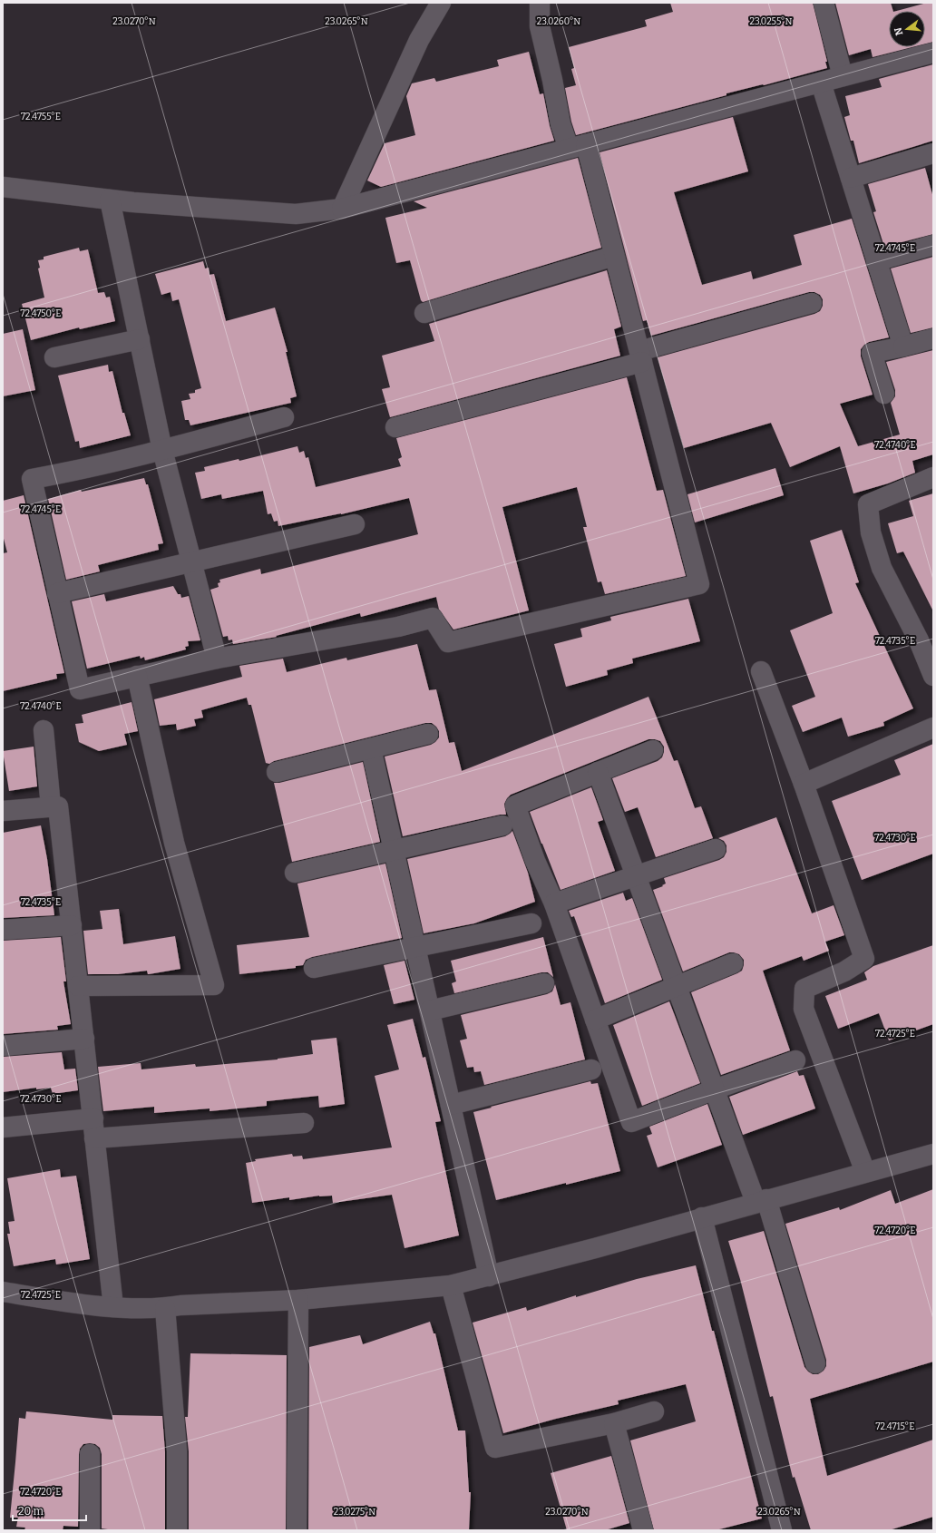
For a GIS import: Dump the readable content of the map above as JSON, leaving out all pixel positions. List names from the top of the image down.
{
  "scale_bar": "20 m",
  "north": "left",
  "coordinates": [
    "23.0270°N",
    "23.0265°N",
    "23.0260°N",
    "23.0255°N",
    "72.4755°E",
    "72.4745°E",
    "72.4750°E",
    "72.4740°E",
    "72.4735°E",
    "72.4730°E",
    "72.4725°E",
    "72.4720°E",
    "72.4715°E",
    "23.0275°N"
  ]
}
